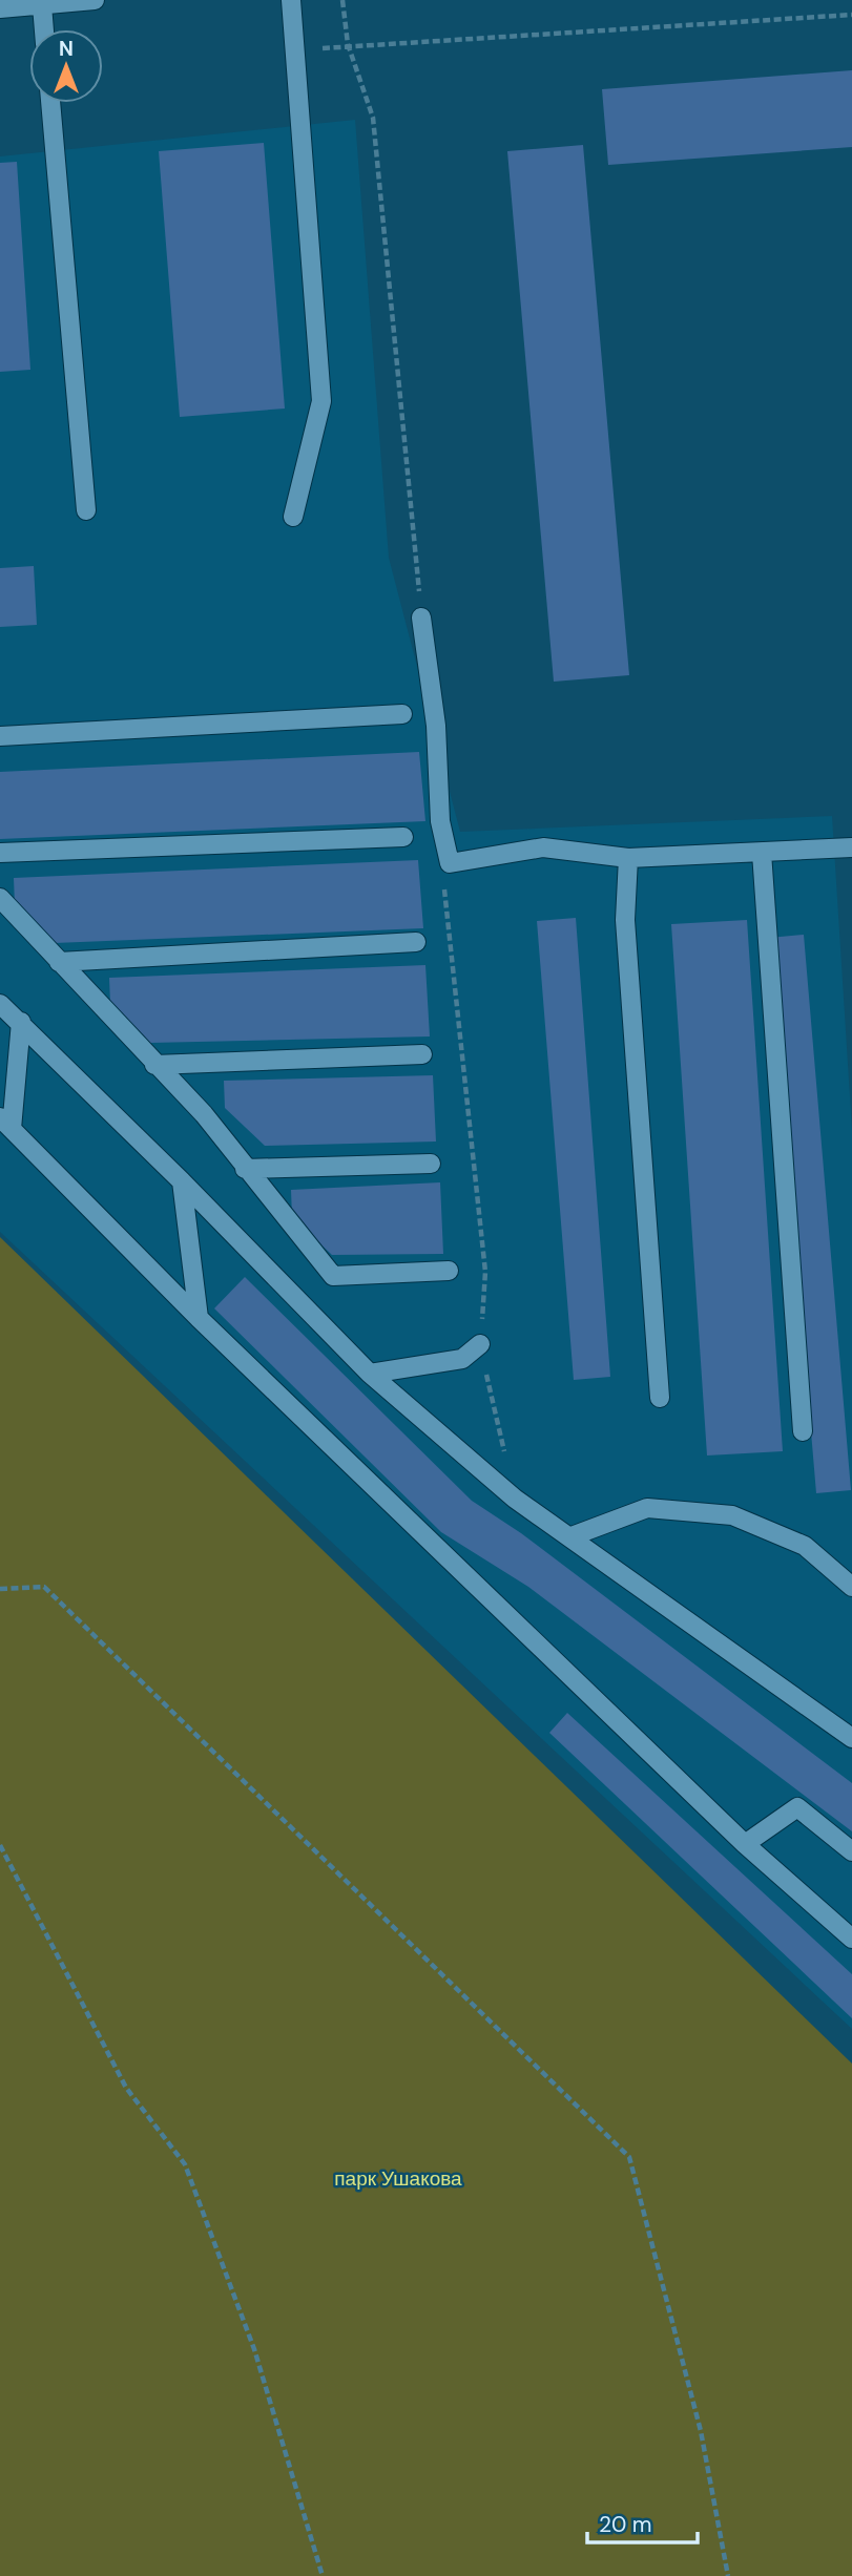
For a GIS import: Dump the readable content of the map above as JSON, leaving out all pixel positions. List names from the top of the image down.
{
  "parks": ["парк Ушакова"],
  "scale_bar": "20 m",
  "north": "top"
}
